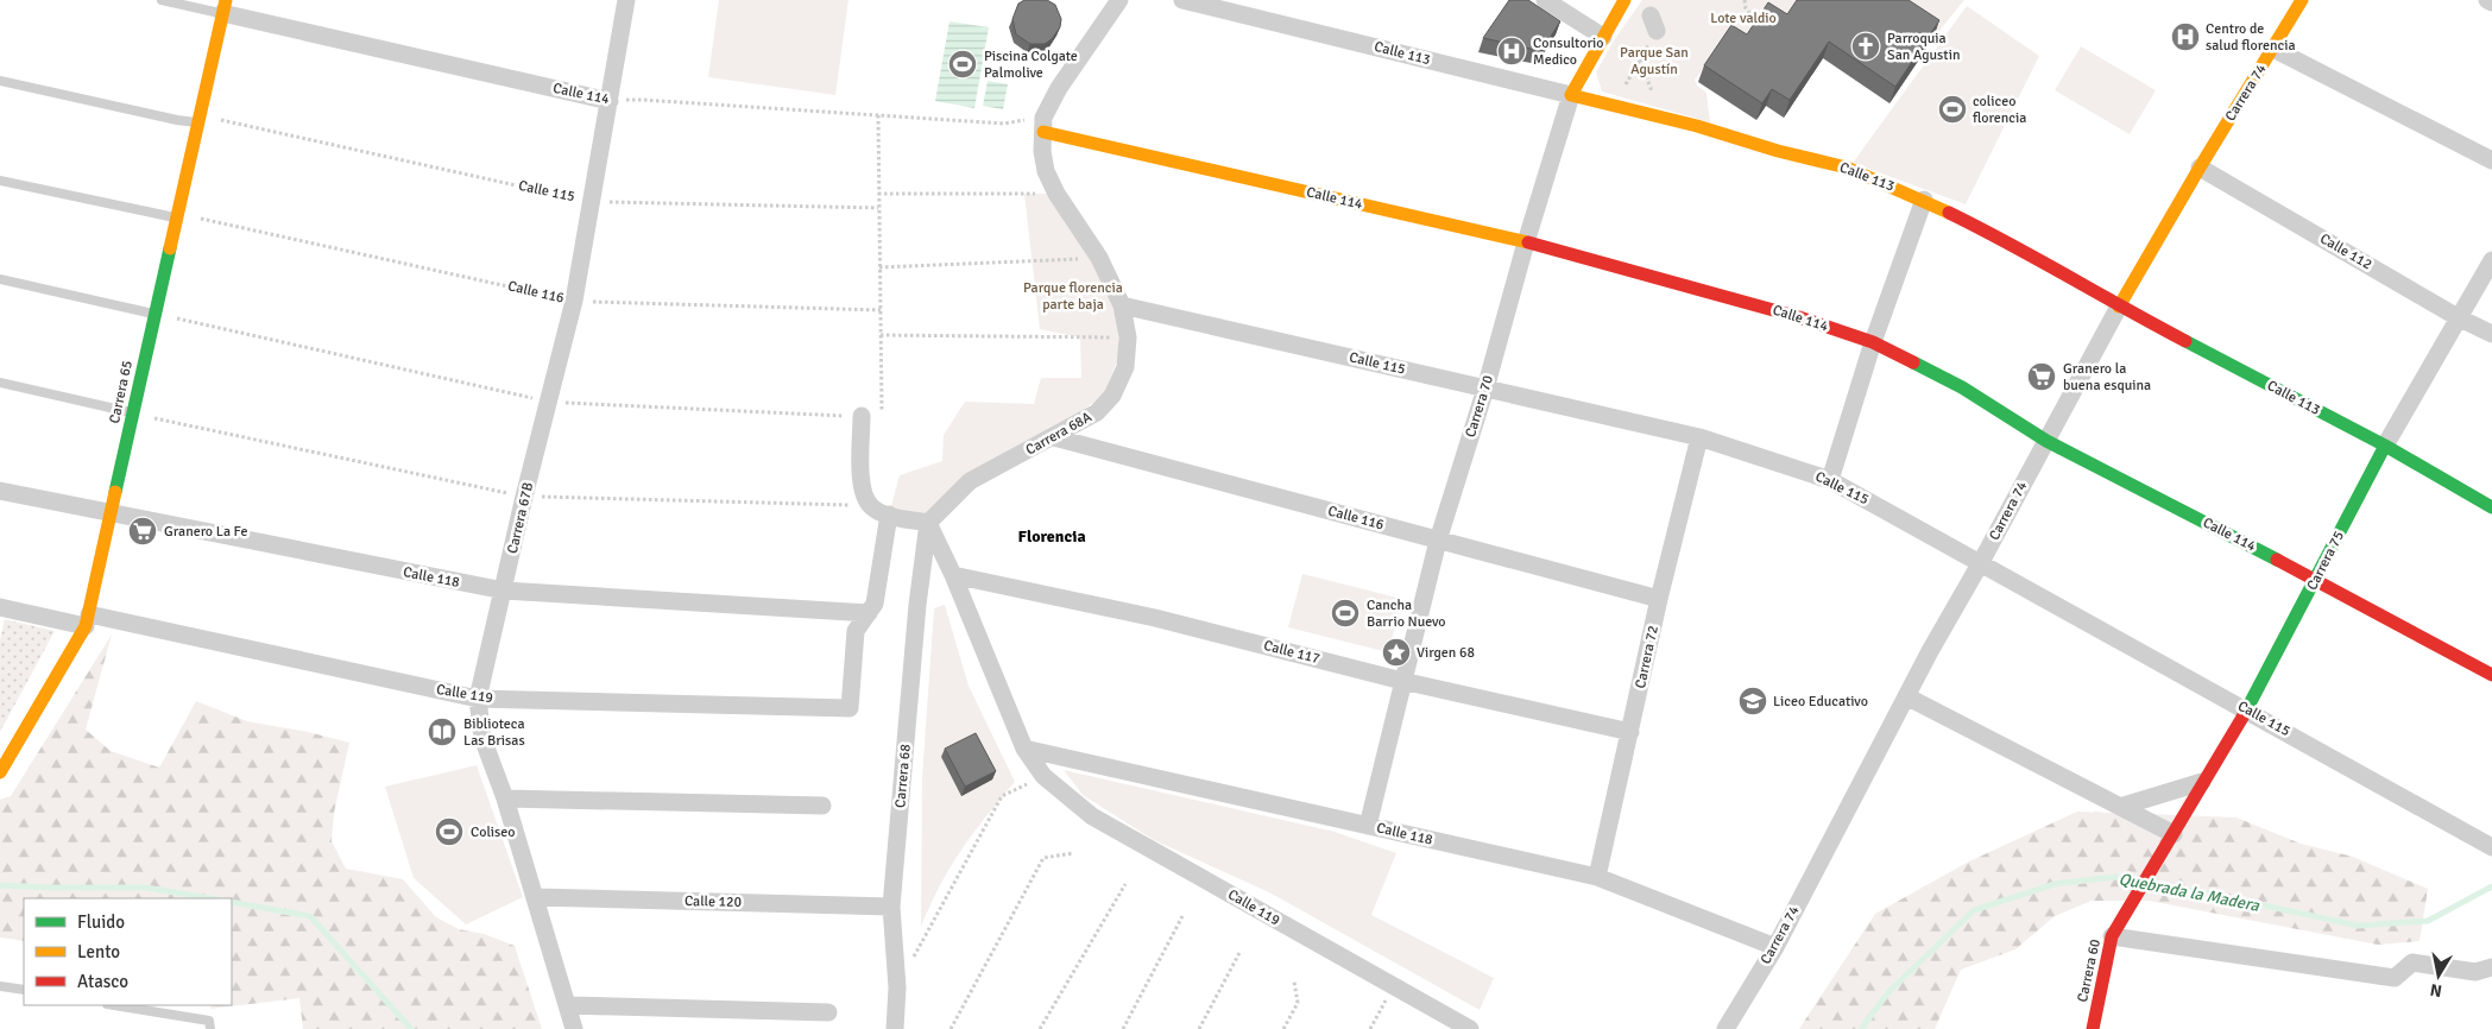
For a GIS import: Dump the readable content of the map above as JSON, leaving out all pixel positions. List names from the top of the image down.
{
  "streets": {
    "street": [
      "Calle 113",
      "Carrera 74",
      "Calle 114",
      "Calle 115",
      "Calle 112",
      "Calle 116",
      "Carrera 65",
      "Carrera 70",
      "Carrera 68A",
      "Carrera 67B",
      "Carrera 75",
      "Calle 118",
      "Calle 117",
      "Carrera 72",
      "Calle 119",
      "Carrera 68",
      "Calle 120",
      "Carrera 60"
    ]
  },
  "crossings": [
    ["Calle 113", "Carrera 74"],
    ["Calle 113", "Carrera 70"],
    ["Calle 113", "Carrera 75"],
    ["Carrera 74", "Calle 114"],
    ["Carrera 74", "Calle 115"],
    ["Carrera 74", "Calle 112"],
    ["Carrera 74", "Calle 118"],
    ["Calle 114", "Carrera 65"],
    ["Calle 114", "Carrera 70"],
    ["Calle 114", "Carrera 68A"],
    ["Calle 114", "Carrera 67B"],
    ["Calle 114", "Carrera 75"],
    ["Calle 115", "Carrera 70"],
    ["Calle 115", "Carrera 68A"],
    ["Calle 115", "Carrera 67B"],
    ["Calle 115", "Carrera 75"],
    ["Calle 115", "Carrera 72"],
    ["Calle 112", "Carrera 75"],
    ["Calle 116", "Carrera 70"],
    ["Calle 116", "Carrera 68A"],
    ["Calle 116", "Carrera 67B"],
    ["Calle 116", "Carrera 72"],
    ["Carrera 65", "Calle 118"],
    ["Carrera 65", "Calle 119"],
    ["Carrera 70", "Calle 118"],
    ["Carrera 70", "Calle 117"],
    ["Carrera 68A", "Carrera 68"],
    ["Carrera 67B", "Calle 118"],
    ["Carrera 67B", "Calle 119"],
    ["Carrera 67B", "Calle 120"],
    ["Carrera 75", "Carrera 60"],
    ["Calle 118", "Carrera 72"],
    ["Calle 118", "Calle 119"],
    ["Calle 117", "Carrera 72"],
    ["Carrera 68", "Calle 120"]
  ],
  "districts": ["Florencia"],
  "water": ["Quebrada la Madera"],
  "parks": ["Lote valdio", "Parque San Agustín", "Parque florencia parte baja"],
  "places": {
    "hospital": ["Centro de salud florencia", "Consultorio Medico"],
    "church": ["Parroquia San Agustin"],
    "sports": [
      "Piscina Colgate Palmolive",
      "coliceo florencia",
      "Cancha Barrio Nuevo",
      "Coliseo"
    ],
    "supermarket": ["Granero la buena esquina", "Granero La Fe"],
    "place": ["Virgen 68"],
    "school or university": ["Liceo Educativo"],
    "library": ["Biblioteca Las Brisas"]
  },
  "legend": ["Fluido", "Lento", "Atasco"],
  "north": "bottom"
}
